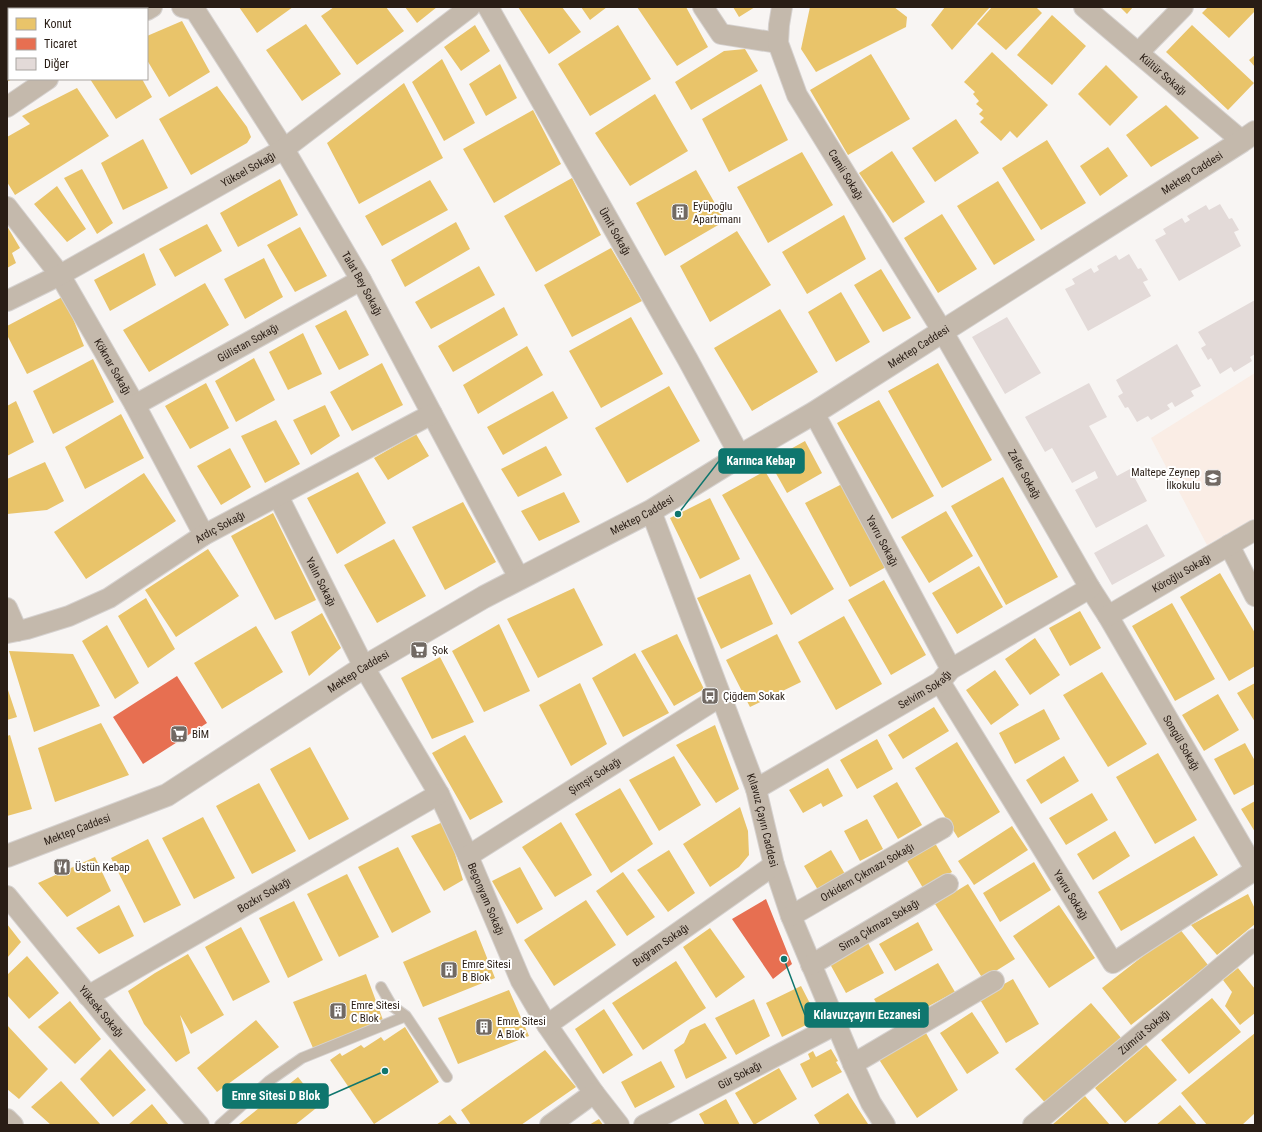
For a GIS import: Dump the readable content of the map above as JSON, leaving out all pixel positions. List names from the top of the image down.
{
  "streets": {
    "street": [
      "Kültür Sokağı",
      "Yüksel Sokağı",
      "Mektep Caddesi",
      "Camii Sokağı",
      "Ümit Sokağı",
      "Talat Bey Sokağı",
      "Gülistan Sokağı",
      "Köknar Sokağı",
      "Zafer Sokağı",
      "Ardıç Sokağı",
      "Yavru Sokağı",
      "Köroğlu Sokağı",
      "Yalın Sokağı",
      "Selvim Sokağı",
      "Songül Sokağı",
      "Şimşir Sokağı",
      "Kılavuz Çayırı Caddesi",
      "Orkidem Çıkmazı Sokağı",
      "Bozkır Sokağı",
      "Begonyam Sokağı",
      "Sima Çıkmazı Sokağı",
      "Buğram Sokağı",
      "Yüksek Sokağı",
      "Zümrüt Sokağı",
      "Gür Sokağı"
    ]
  },
  "crossings": [
    ["Kültür Sokağı", "Mektep Caddesi"],
    ["Yüksel Sokağı", "Talat Bey Sokağı"],
    ["Yüksel Sokağı", "Köknar Sokağı"],
    ["Mektep Caddesi", "Camii Sokağı"],
    ["Mektep Caddesi", "Ümit Sokağı"],
    ["Mektep Caddesi", "Talat Bey Sokağı"],
    ["Mektep Caddesi", "Zafer Sokağı"],
    ["Mektep Caddesi", "Yavru Sokağı"],
    ["Mektep Caddesi", "Yalın Sokağı"],
    ["Mektep Caddesi", "Kılavuz Çayırı Caddesi"],
    ["Mektep Caddesi", "Begonyam Sokağı"],
    ["Camii Sokağı", "Zafer Sokağı"],
    ["Talat Bey Sokağı", "Gülistan Sokağı"],
    ["Talat Bey Sokağı", "Ardıç Sokağı"],
    ["Gülistan Sokağı", "Köknar Sokağı"],
    ["Köknar Sokağı", "Ardıç Sokağı"],
    ["Zafer Sokağı", "Köroğlu Sokağı"],
    ["Zafer Sokağı", "Selvim Sokağı"],
    ["Zafer Sokağı", "Songül Sokağı"],
    ["Ardıç Sokağı", "Yalın Sokağı"],
    ["Yavru Sokağı", "Selvim Sokağı"],
    ["Yavru Sokağı", "Songül Sokağı"],
    ["Köroğlu Sokağı", "Songül Sokağı"],
    ["Yalın Sokağı", "Begonyam Sokağı"],
    ["Selvim Sokağı", "Kılavuz Çayırı Caddesi"],
    ["Şimşir Sokağı", "Kılavuz Çayırı Caddesi"],
    ["Şimşir Sokağı", "Begonyam Sokağı"],
    ["Kılavuz Çayırı Caddesi", "Orkidem Çıkmazı Sokağı"],
    ["Kılavuz Çayırı Caddesi", "Sima Çıkmazı Sokağı"],
    ["Kılavuz Çayırı Caddesi", "Buğram Sokağı"],
    ["Kılavuz Çayırı Caddesi", "Gür Sokağı"],
    ["Bozkır Sokağı", "Begonyam Sokağı"],
    ["Bozkır Sokağı", "Yüksek Sokağı"],
    ["Begonyam Sokağı", "Buğram Sokağı"]
  ],
  "places": {
    "building": [
      "Eyüpoğlu Apartımanı",
      "Emre Sitesi B Blok",
      "Emre Sitesi C Blok",
      "Emre Sitesi A Blok"
    ],
    "school or university": ["Maltepe Zeynep İlkokulu"],
    "other": ["Karınca Kebap", "Kılavuzçayırı Eczanesi", "Emre Sitesi D Blok"],
    "supermarket": ["Şok", "BİM"],
    "bus stop": ["Çiğdem Sokak"],
    "restaurant": ["Üstün Kebap"]
  },
  "legend": ["Konut", "Ticaret", "Diğer"]
}
